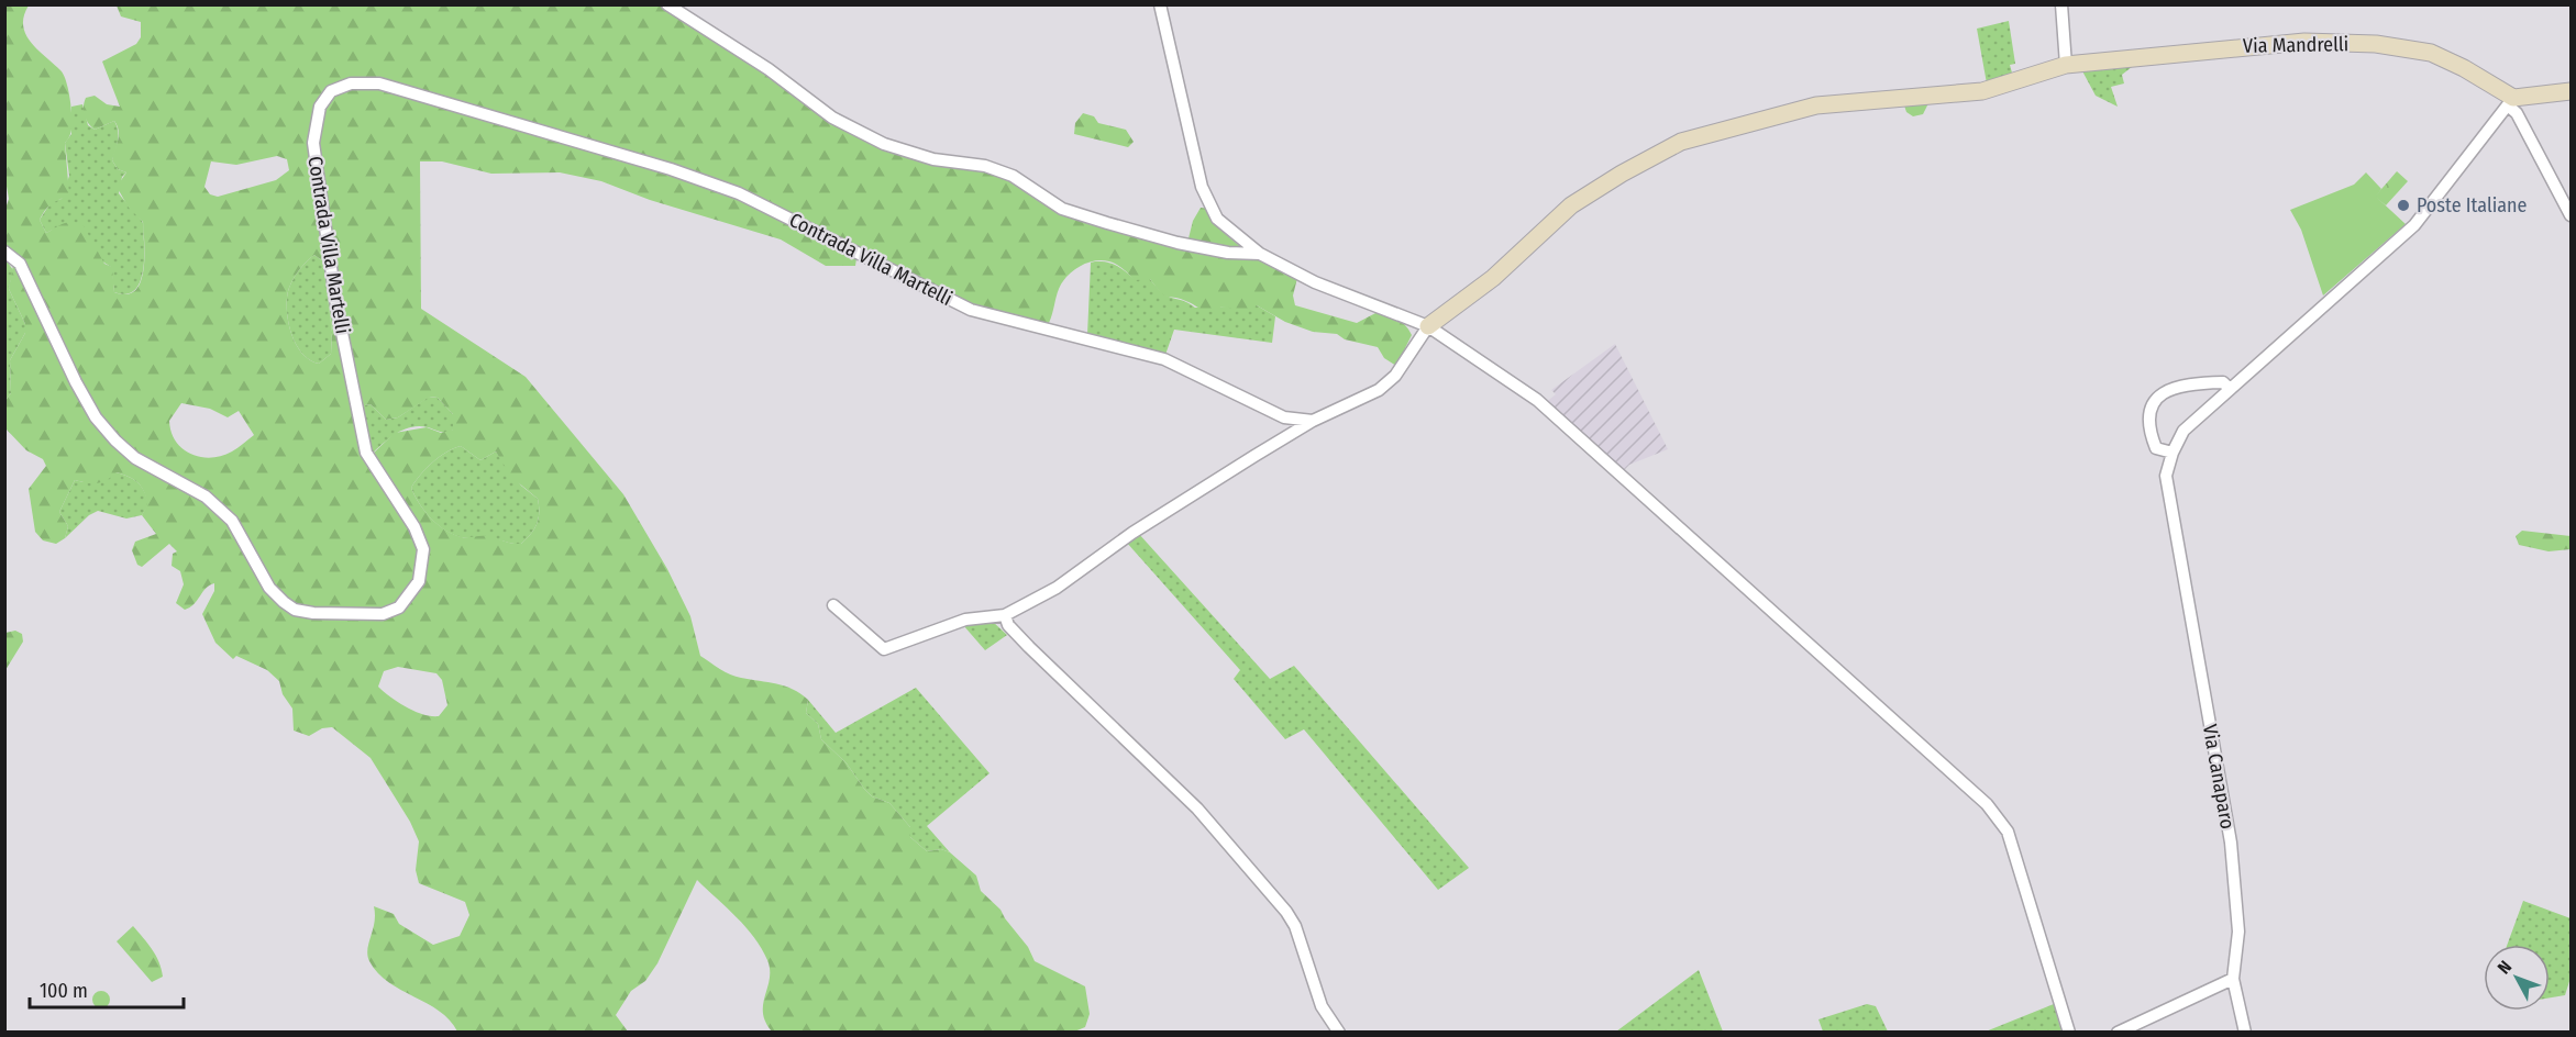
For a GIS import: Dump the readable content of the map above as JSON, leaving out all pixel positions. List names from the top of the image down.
{
  "streets": {
    "street": ["Via Mandrelli", "Contrada Villa Martelli", "Via Canaparo"]
  },
  "crossings": [
    ["Via Mandrelli", "Via Canaparo"]
  ],
  "places": ["Poste Italiane"],
  "scale_bar": "100 m",
  "north": "top left"
}
